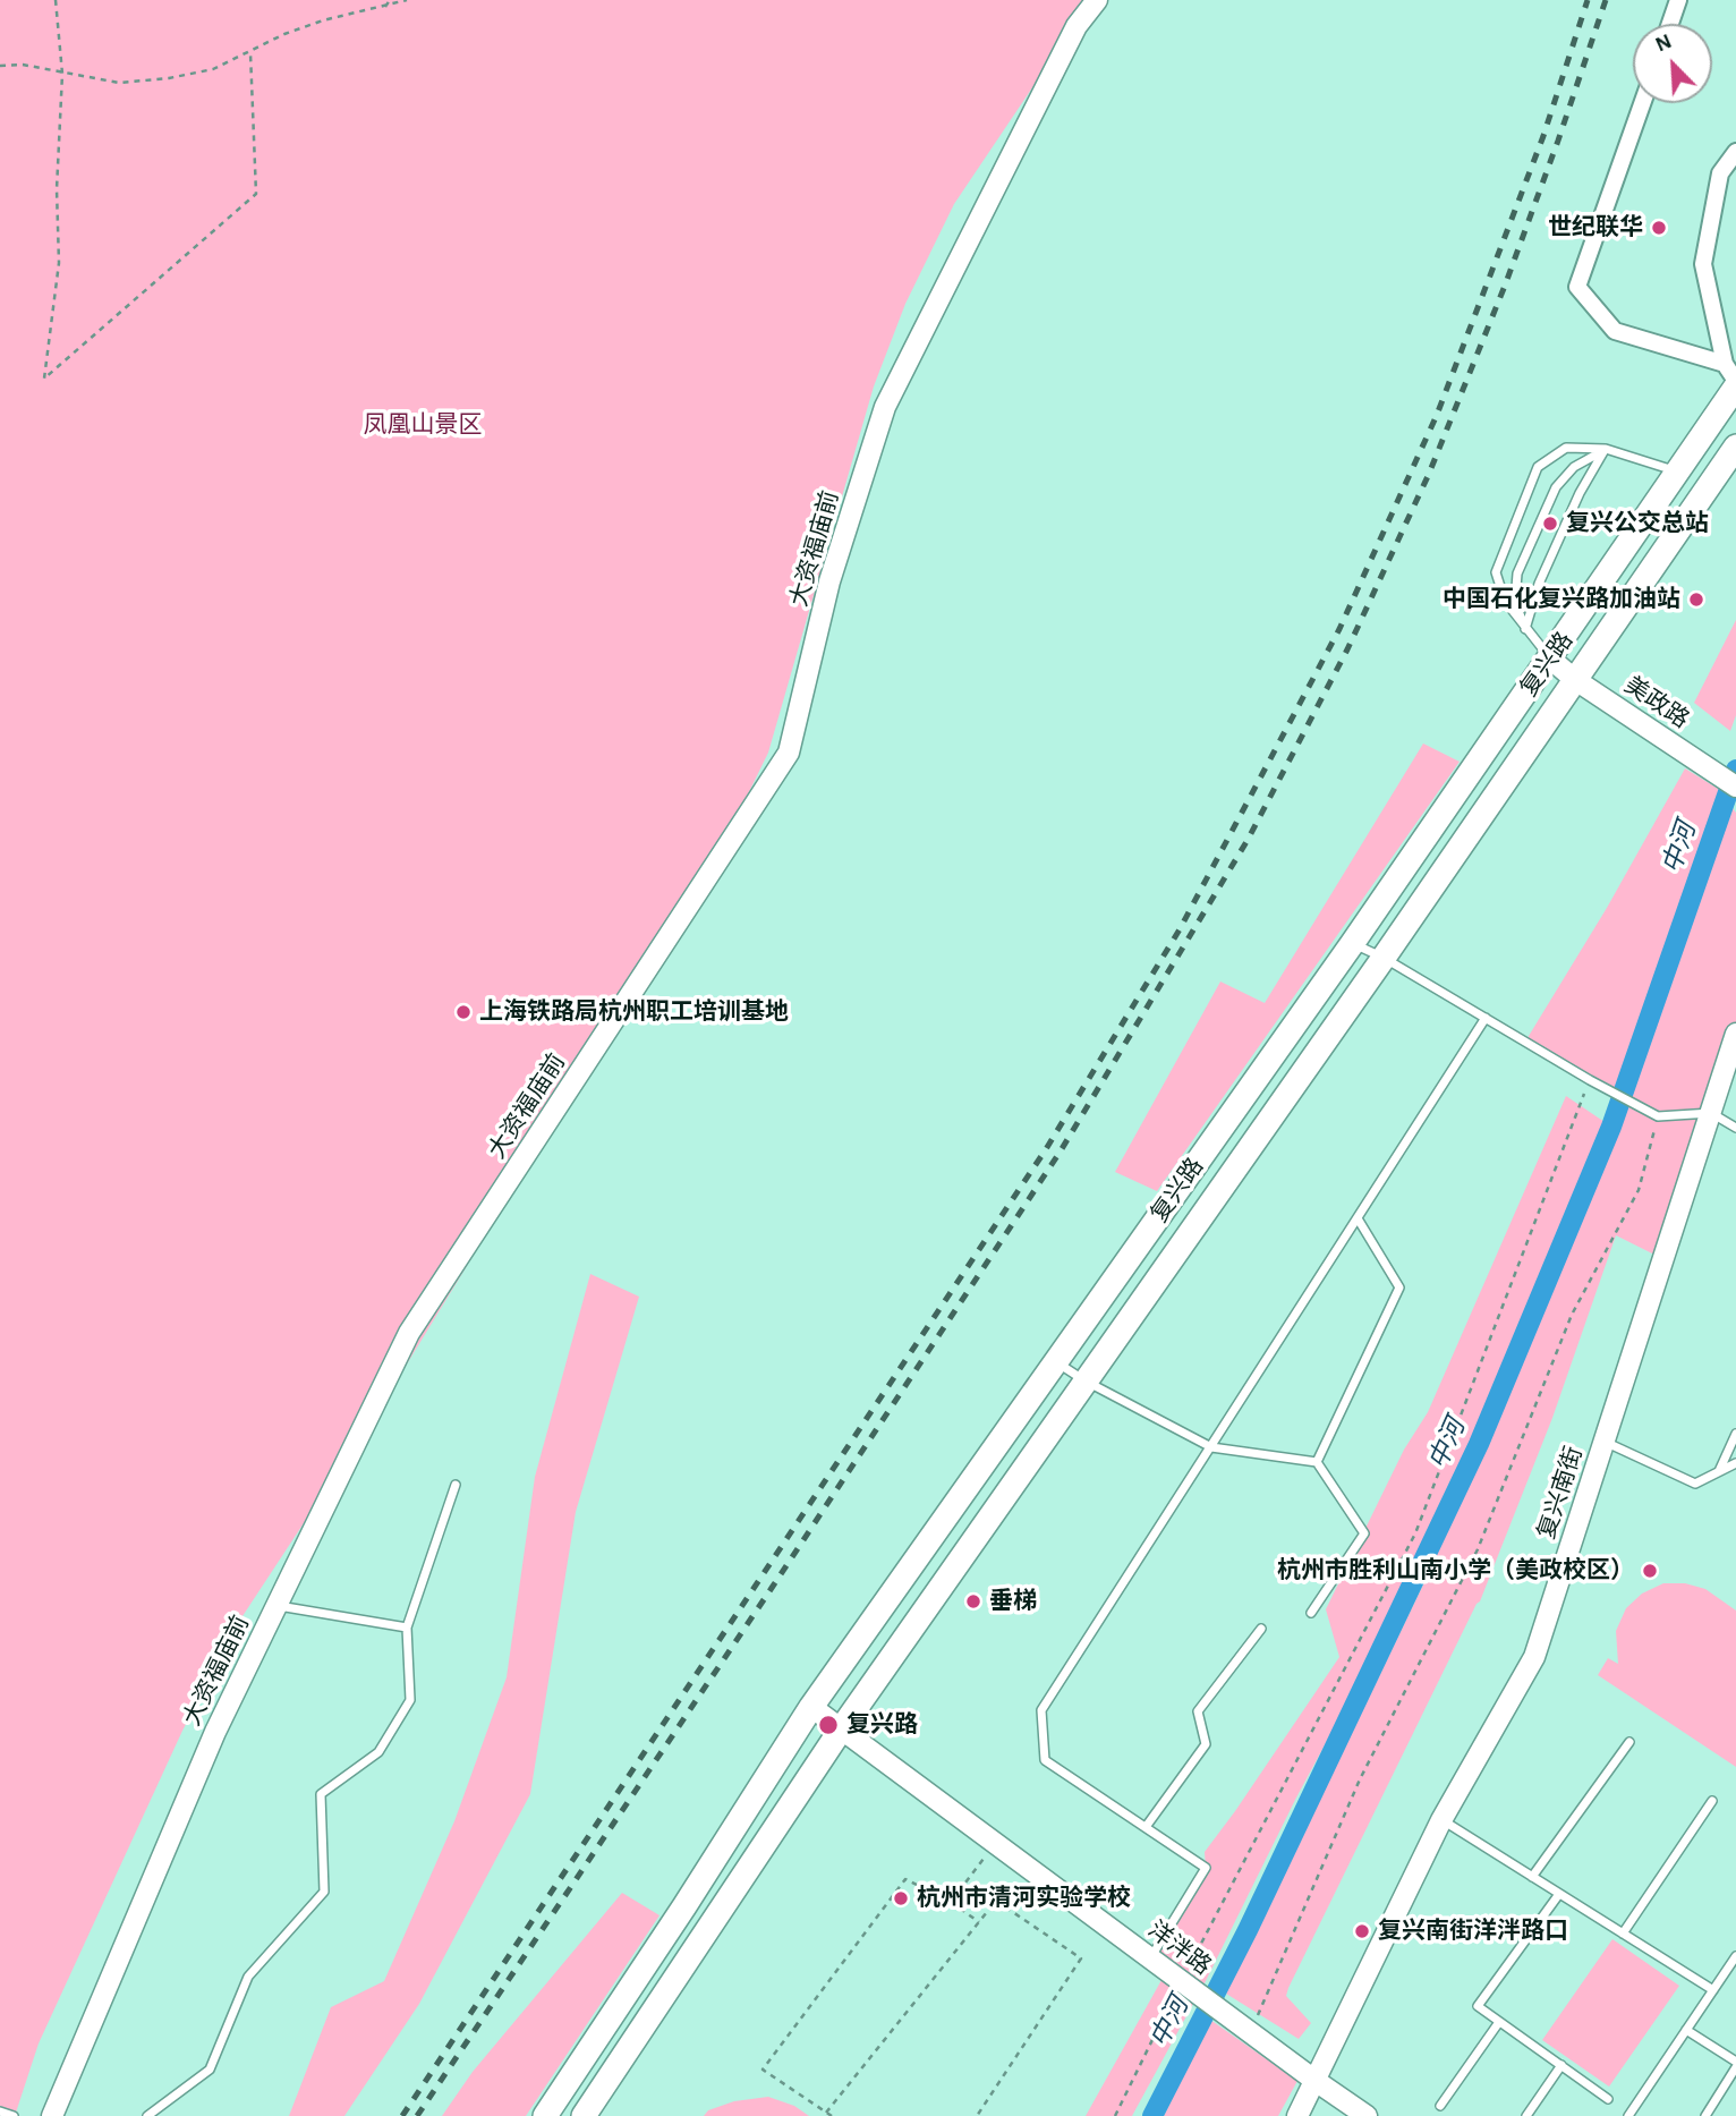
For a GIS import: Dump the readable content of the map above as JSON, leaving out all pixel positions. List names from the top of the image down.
{
  "streets": {
    "main road": ["复兴路"],
    "street": [
      "大资福庙前",
      "美政路",
      "复兴南街",
      "洋泮路"
    ]
  },
  "crossings": [
    ["复兴路", "美政路"],
    ["复兴路", "洋泮路"],
    ["复兴南街", "洋泮路"]
  ],
  "water": ["中河"],
  "parks": ["凤凰山景区"],
  "places": [
    "世纪联华",
    "复兴公交总站",
    "中国石化复兴路加油站",
    "上海铁路局杭州职工培训基地",
    "杭州市胜利山南小学（美政校区）",
    "垂梯",
    "复兴路",
    "杭州市清河实验学校",
    "复兴南街洋泮路口"
  ],
  "north": "top left"
}
